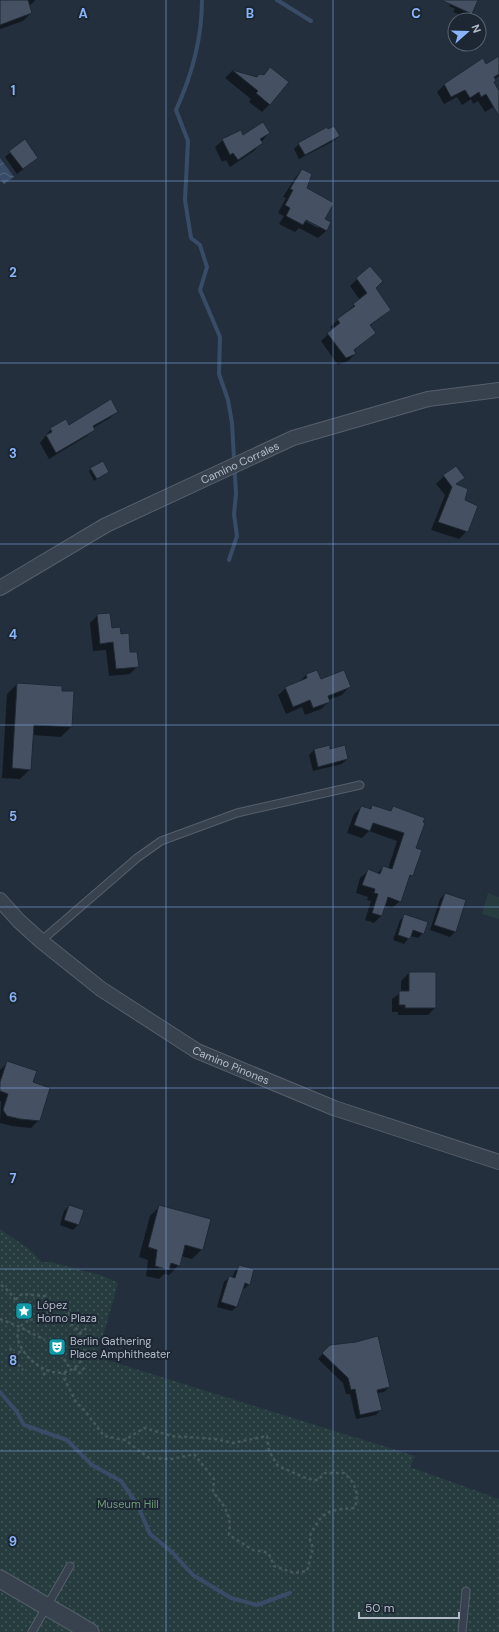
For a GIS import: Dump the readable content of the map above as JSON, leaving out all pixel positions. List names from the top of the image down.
{
  "streets": {
    "street": ["Camino Corrales", "Camino Pinones"]
  },
  "parks": ["Museum Hill"],
  "places": {
    "place": ["López Horno Plaza"],
    "theatre": ["Berlin Gathering Place Amphitheater"]
  },
  "scale_bar": "50 m",
  "north": "right",
  "grid": {
    "columns": ["A", "B", "C"],
    "rows": [
      "1",
      "2",
      "3",
      "4",
      "5",
      "6",
      "7",
      "8",
      "9"
    ]
  }
}
